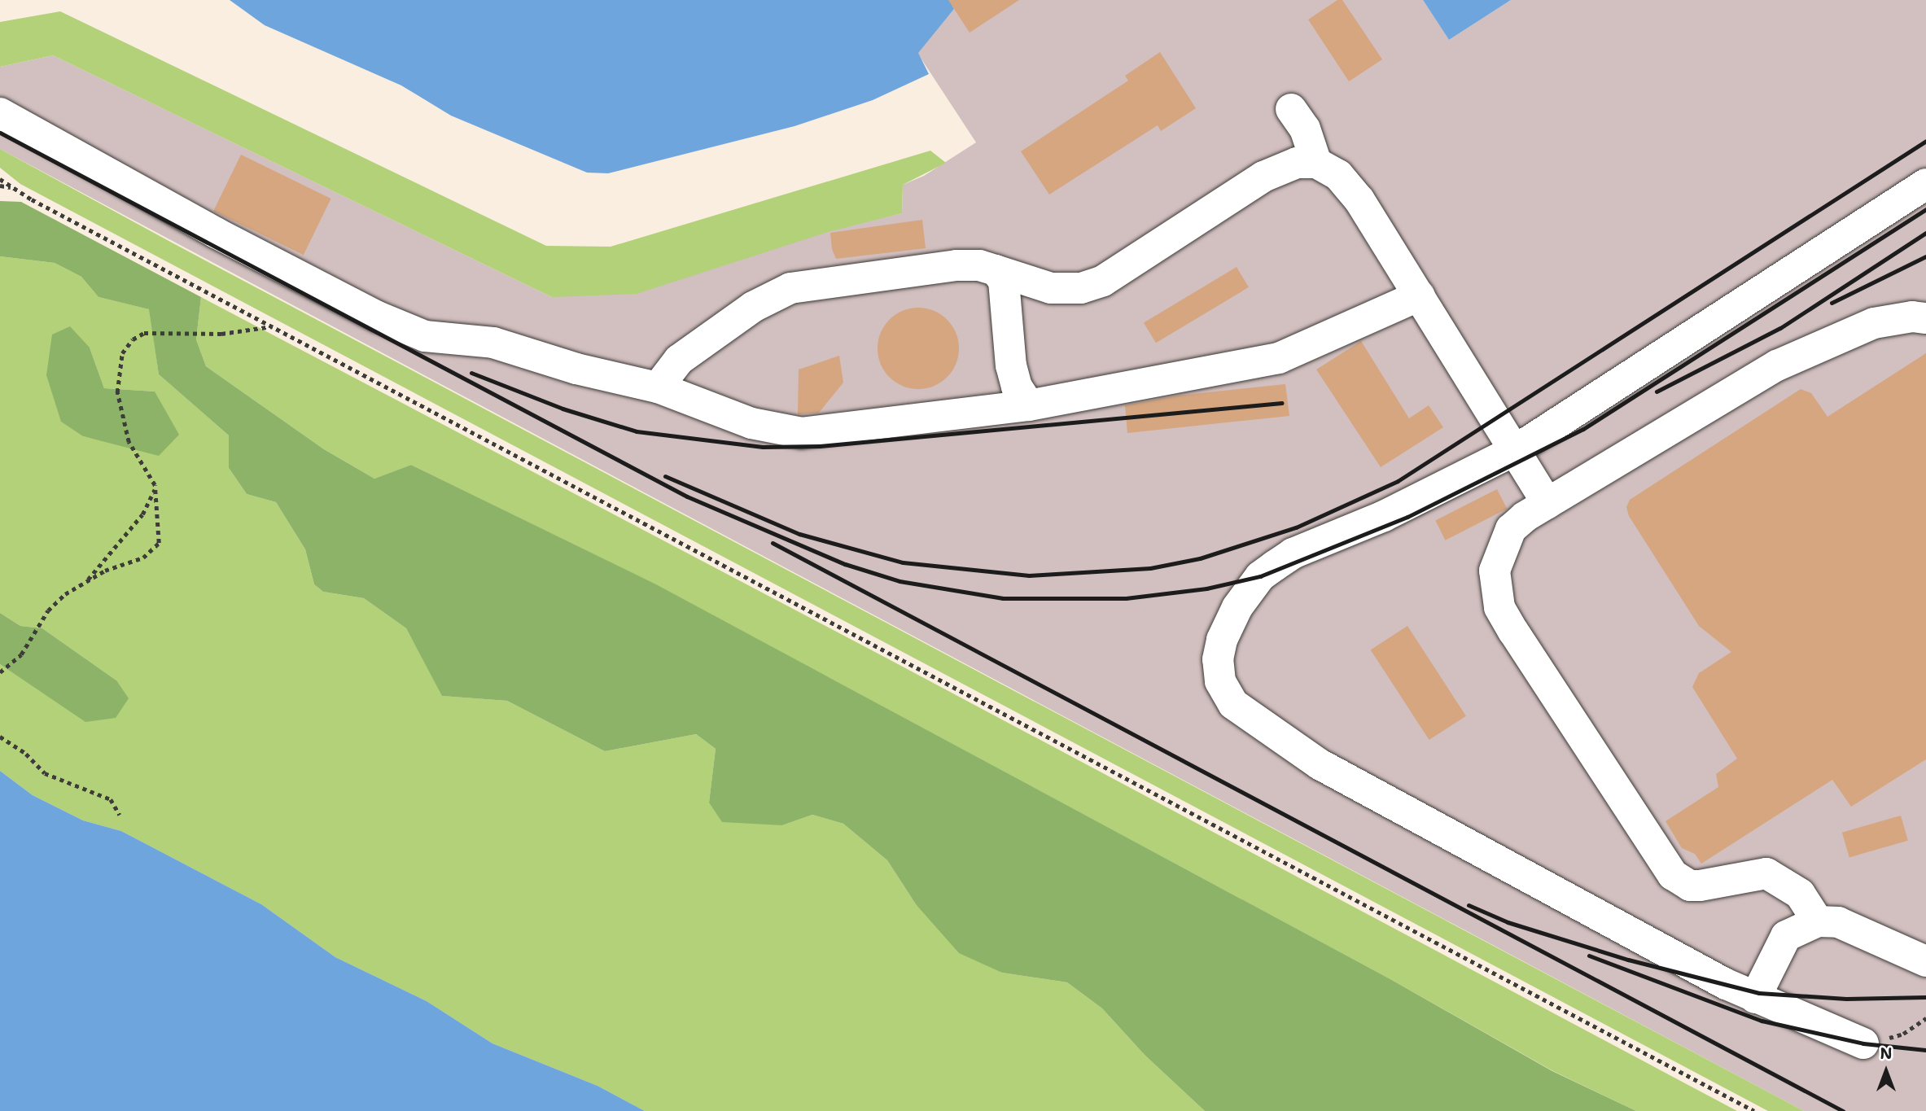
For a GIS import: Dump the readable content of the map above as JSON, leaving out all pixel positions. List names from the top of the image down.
{
  "north": "top"
}
